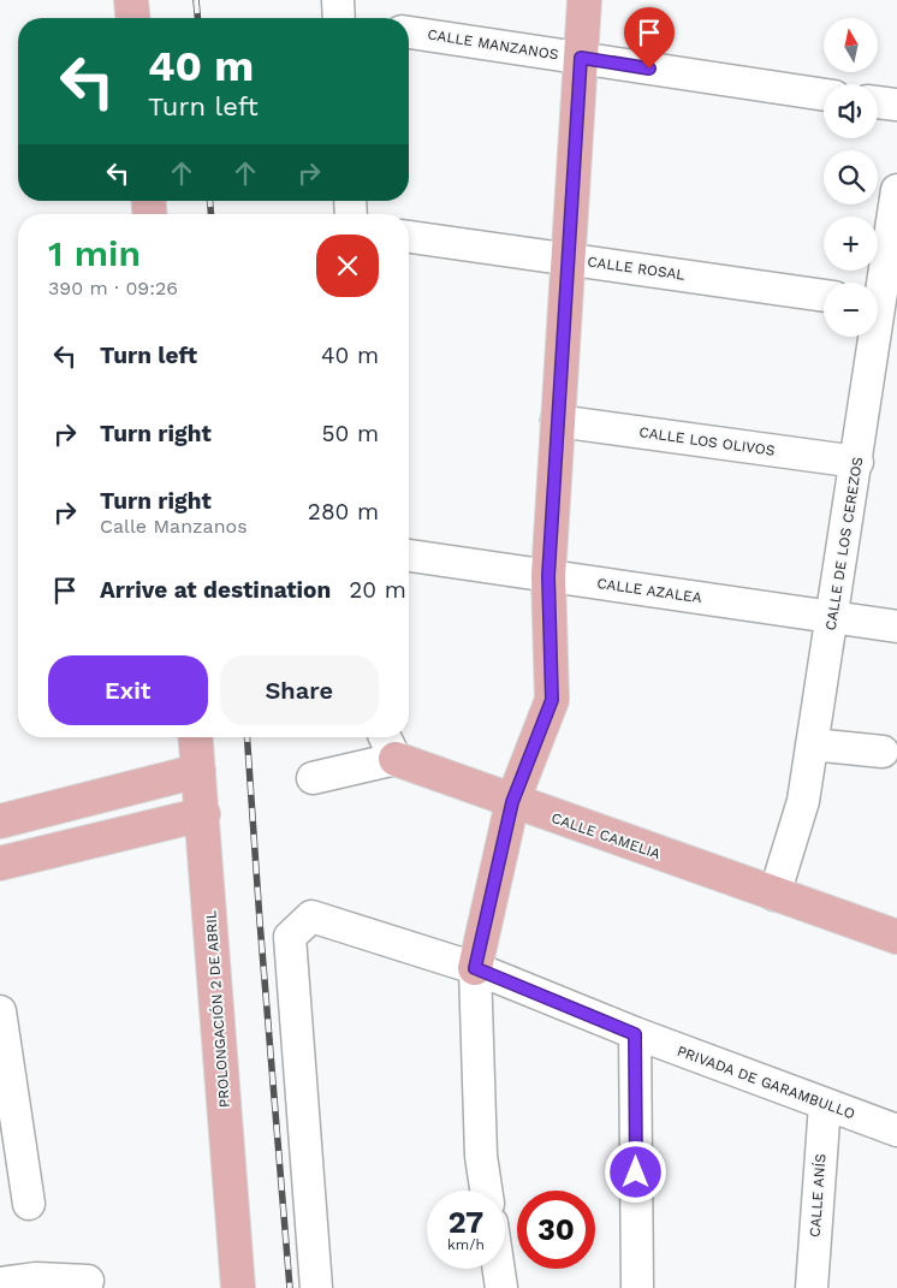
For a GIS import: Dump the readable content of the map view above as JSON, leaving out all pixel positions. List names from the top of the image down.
{
  "streets": {
    "main road": ["CALLE CAMELIA", "PROLONGACIÓN 2 DE ABRIL"],
    "street": [
      "CALLE MANZANOS",
      "CALLE ROSAL",
      "CALLE LOS OLIVOS",
      "CALLE DE LOS CEREZOS",
      "CALLE AZALEA",
      "PRIVADA DE GARAMBULLO",
      "CALLE ANÍS"
    ]
  },
  "crossings": [
    ["CALLE LOS OLIVOS", "CALLE DE LOS CEREZOS"],
    ["CALLE DE LOS CEREZOS", "CALLE AZALEA"],
    ["CALLE DE LOS CEREZOS", "CALLE CAMELIA"],
    ["PRIVADA DE GARAMBULLO", "CALLE ANÍS"]
  ],
  "north": "top",
  "page": {
    "map_buttons": ["+", "−"],
    "turn": ["40 m", "Turn left"],
    "heading": ["1 min", "390 m · 09:26"],
    "list": [
      {
        "name": "Turn left",
        "value": "40 m"
      },
      {
        "name": "Turn right",
        "value": "50 m"
      },
      {
        "name": "Turn right",
        "note": "Calle Manzanos",
        "value": "280 m"
      },
      {
        "name": "Arrive at destination",
        "value": "20 m"
      }
    ],
    "buttons": ["Exit", "Share"],
    "speed": "27 km/h",
    "limit": "30"
  }
}
